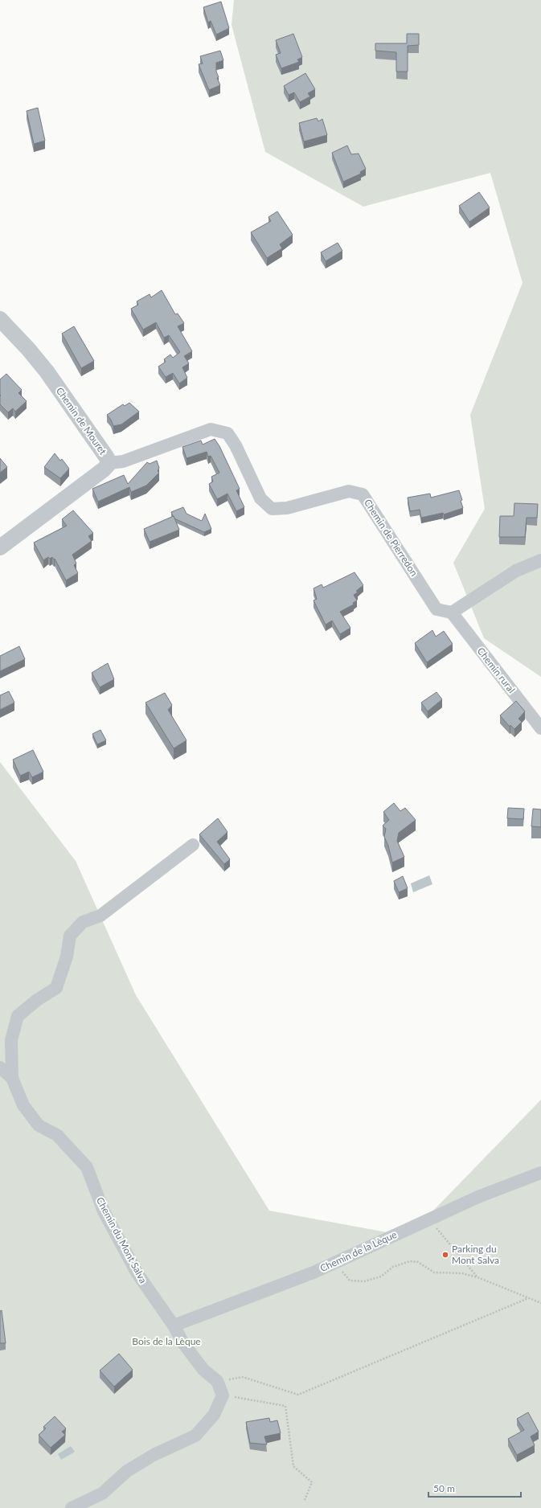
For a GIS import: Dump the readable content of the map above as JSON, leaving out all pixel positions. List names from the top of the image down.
{
  "streets": {
    "street": [
      "Chemin de Mouret",
      "Chemin de Pierredon",
      "Chemin rural",
      "Chemin du Mont Salva",
      "Chemin de la Lèque"
    ]
  },
  "crossings": [
    ["Chemin de Mouret", "Chemin de Pierredon"],
    ["Chemin de Pierredon", "Chemin rural"],
    ["Chemin du Mont Salva", "Chemin de la Lèque"]
  ],
  "parks": ["Bois de la Lèque"],
  "places": ["Parking du Mont Salva"],
  "scale_bar": "50 m"
}
